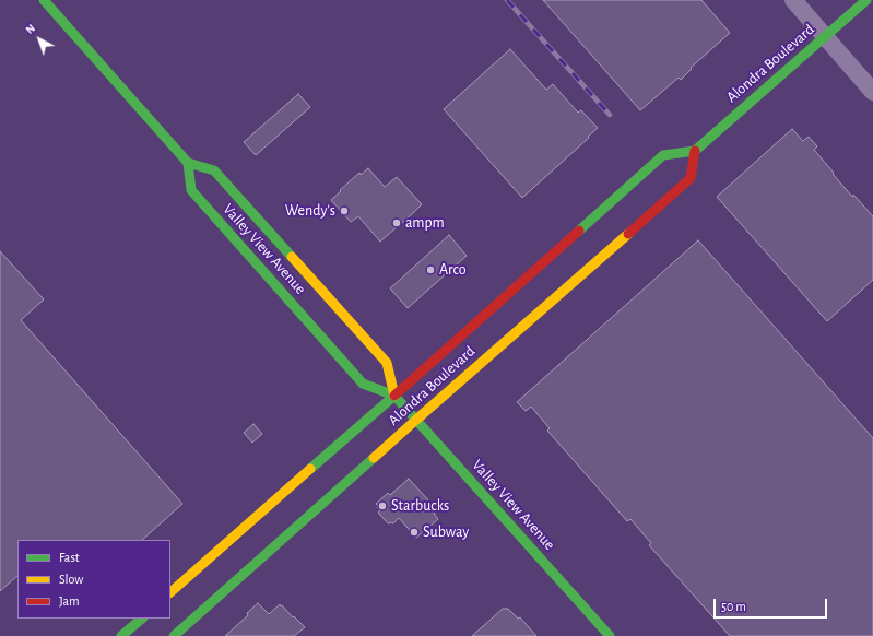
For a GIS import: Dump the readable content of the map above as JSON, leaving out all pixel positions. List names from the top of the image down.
{
  "streets": {
    "main road": ["Alondra Boulevard", "Valley View Avenue"]
  },
  "crossings": [
    ["Alondra Boulevard", "Valley View Avenue"]
  ],
  "places": [
    "Wendy's",
    "ampm",
    "Arco",
    "Starbucks",
    "Subway"
  ],
  "legend": ["Fast", "Slow", "Jam"],
  "scale_bar": "50 m",
  "north": "top left"
}
